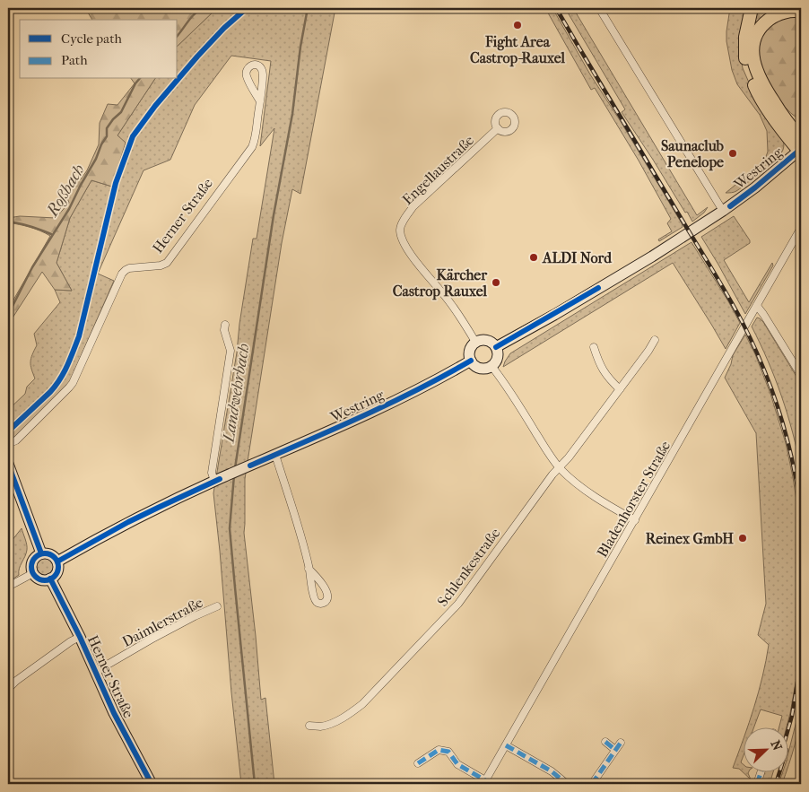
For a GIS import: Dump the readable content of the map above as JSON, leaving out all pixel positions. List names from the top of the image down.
{
  "streets": {
    "main road": ["Westring", "Herner Straße"],
    "street": [
      "Engellaustraße",
      "Bladenhorster Straße",
      "Schlenkestraße",
      "Daimlerstraße"
    ]
  },
  "crossings": [
    ["Westring", "Engellaustraße"],
    ["Westring", "Herner Straße"],
    ["Herner Straße", "Daimlerstraße"]
  ],
  "water": ["Roßbach", "Landwehrbach"],
  "places": [
    "Fight Area Castrop-Rauxel",
    "Saunaclub Penelope",
    "ALDI Nord",
    "Kärcher Castrop Rauxel",
    "Reinex GmbH"
  ],
  "legend": ["Cycle path", "Path"],
  "north": "top right"
}
